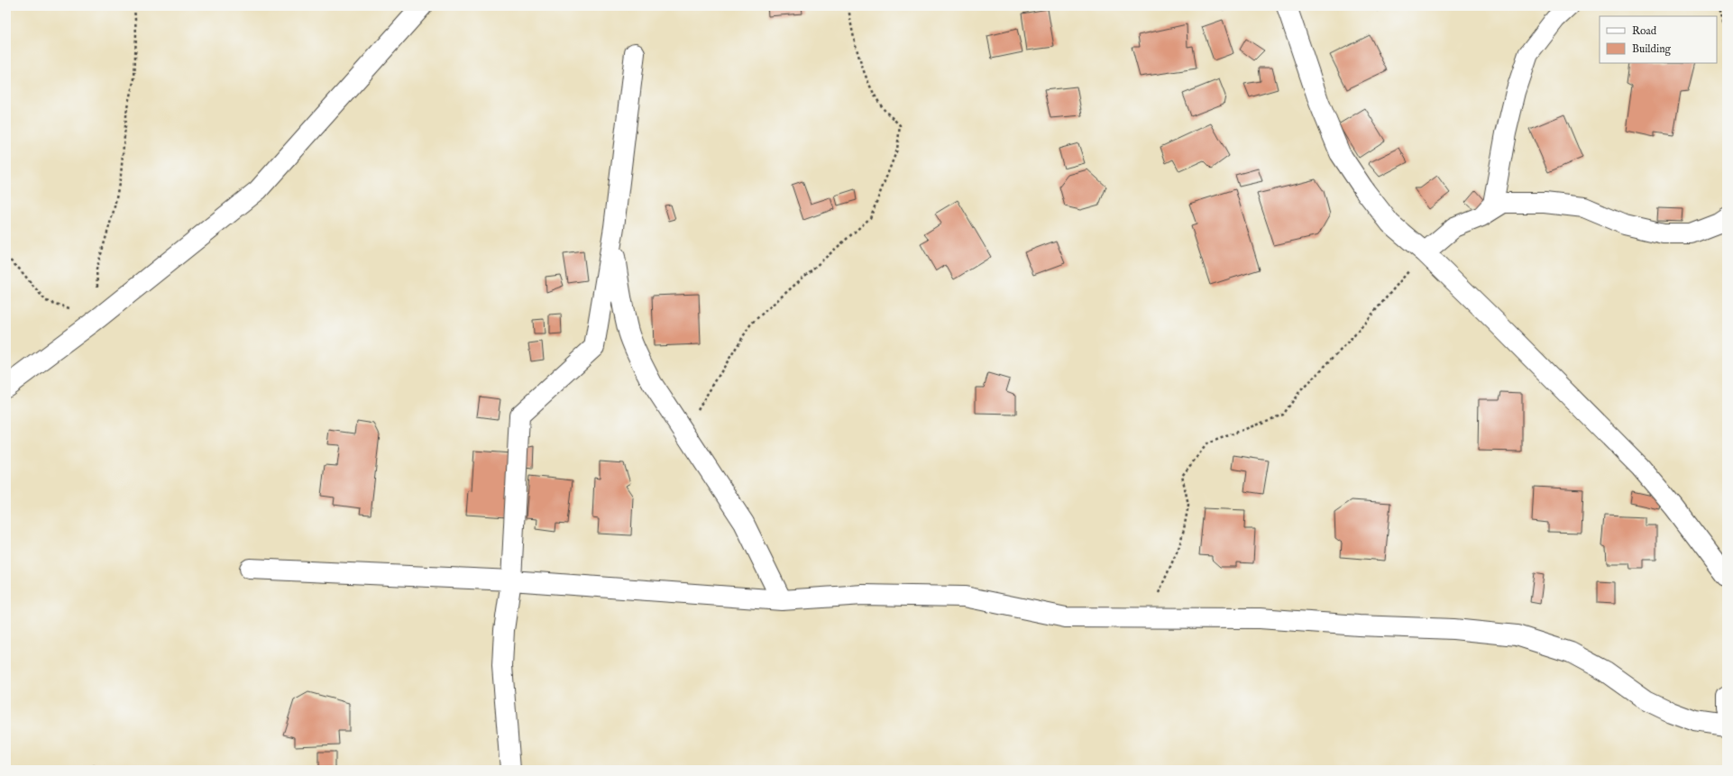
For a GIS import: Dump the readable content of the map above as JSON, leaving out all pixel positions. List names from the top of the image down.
{
  "legend": ["Road", "Building"]
}
